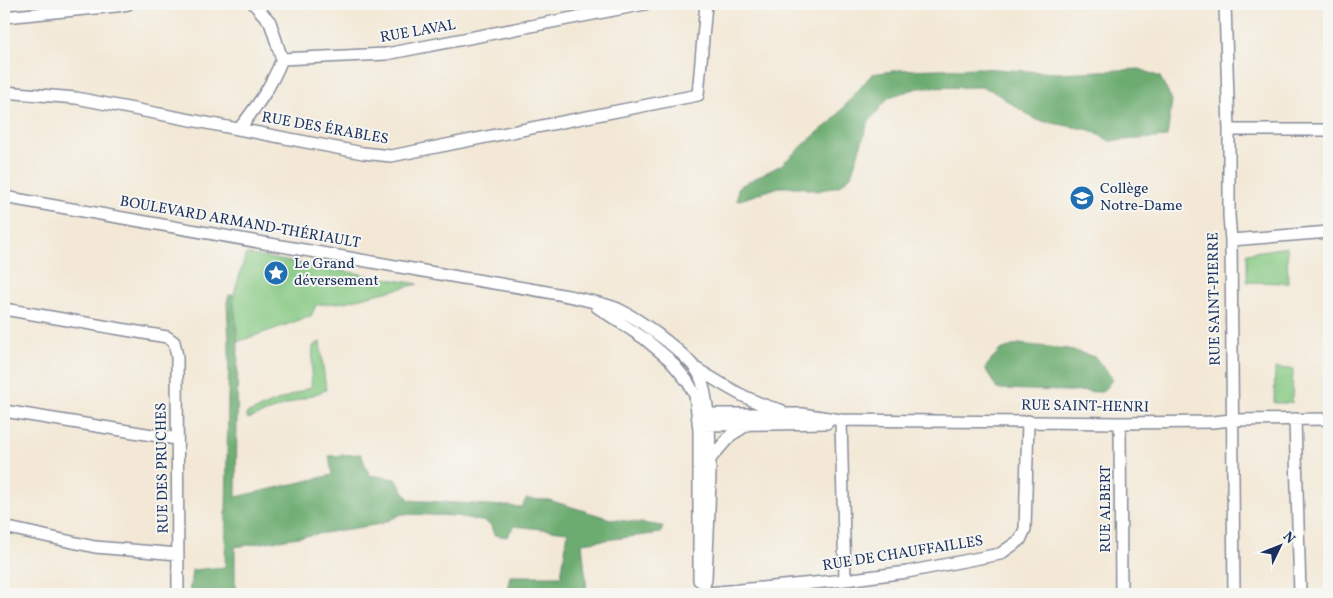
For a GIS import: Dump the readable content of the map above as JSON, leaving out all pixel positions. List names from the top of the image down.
{
  "streets": {
    "street": [
      "RUE LAVAL",
      "RUE DES ÉRABLES",
      "BOULEVARD ARMAND-THÉRIAULT",
      "RUE SAINT-PIERRE",
      "RUE SAINT-HENRI",
      "RUE DES PRUCHES",
      "RUE ALBERT",
      "RUE DE CHAUFFAILLES"
    ]
  },
  "crossings": [
    ["BOULEVARD ARMAND-THÉRIAULT", "RUE SAINT-HENRI"],
    ["BOULEVARD ARMAND-THÉRIAULT", "RUE DE CHAUFFAILLES"],
    ["RUE SAINT-PIERRE", "RUE SAINT-HENRI"],
    ["RUE SAINT-HENRI", "RUE ALBERT"],
    ["RUE SAINT-HENRI", "RUE DE CHAUFFAILLES"]
  ],
  "places": {
    "school or university": ["Collège Notre-Dame"],
    "place": ["Le Grand déversement"]
  },
  "north": "top right"
}
